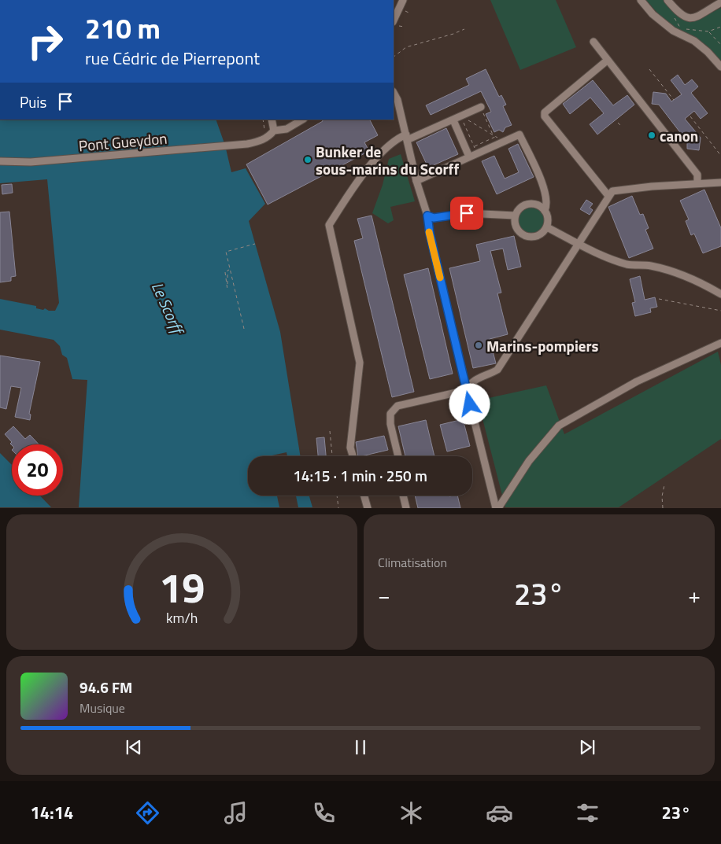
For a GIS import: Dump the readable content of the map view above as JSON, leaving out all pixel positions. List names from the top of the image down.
{
  "streets": {
    "street": ["Pont Gueydon"]
  },
  "water": ["Le Scorff"],
  "places": ["canon", "Bunker de sous-marins du Scorff", "Marins-pompiers"],
  "page": {
    "turn": ["210 m", "rue Cédric de Pierrepont"],
    "then": "Puis",
    "limit": "20",
    "trip": "14:15 · 1 min · 250 m",
    "tile": "Climatisation",
    "heat": ["−", "23°", "+"],
    "song": ["94.6 FM", "Musique"],
    "tabs": ["14:14", "23°"],
    "gauge": ["19", "km/h"]
  }
}
